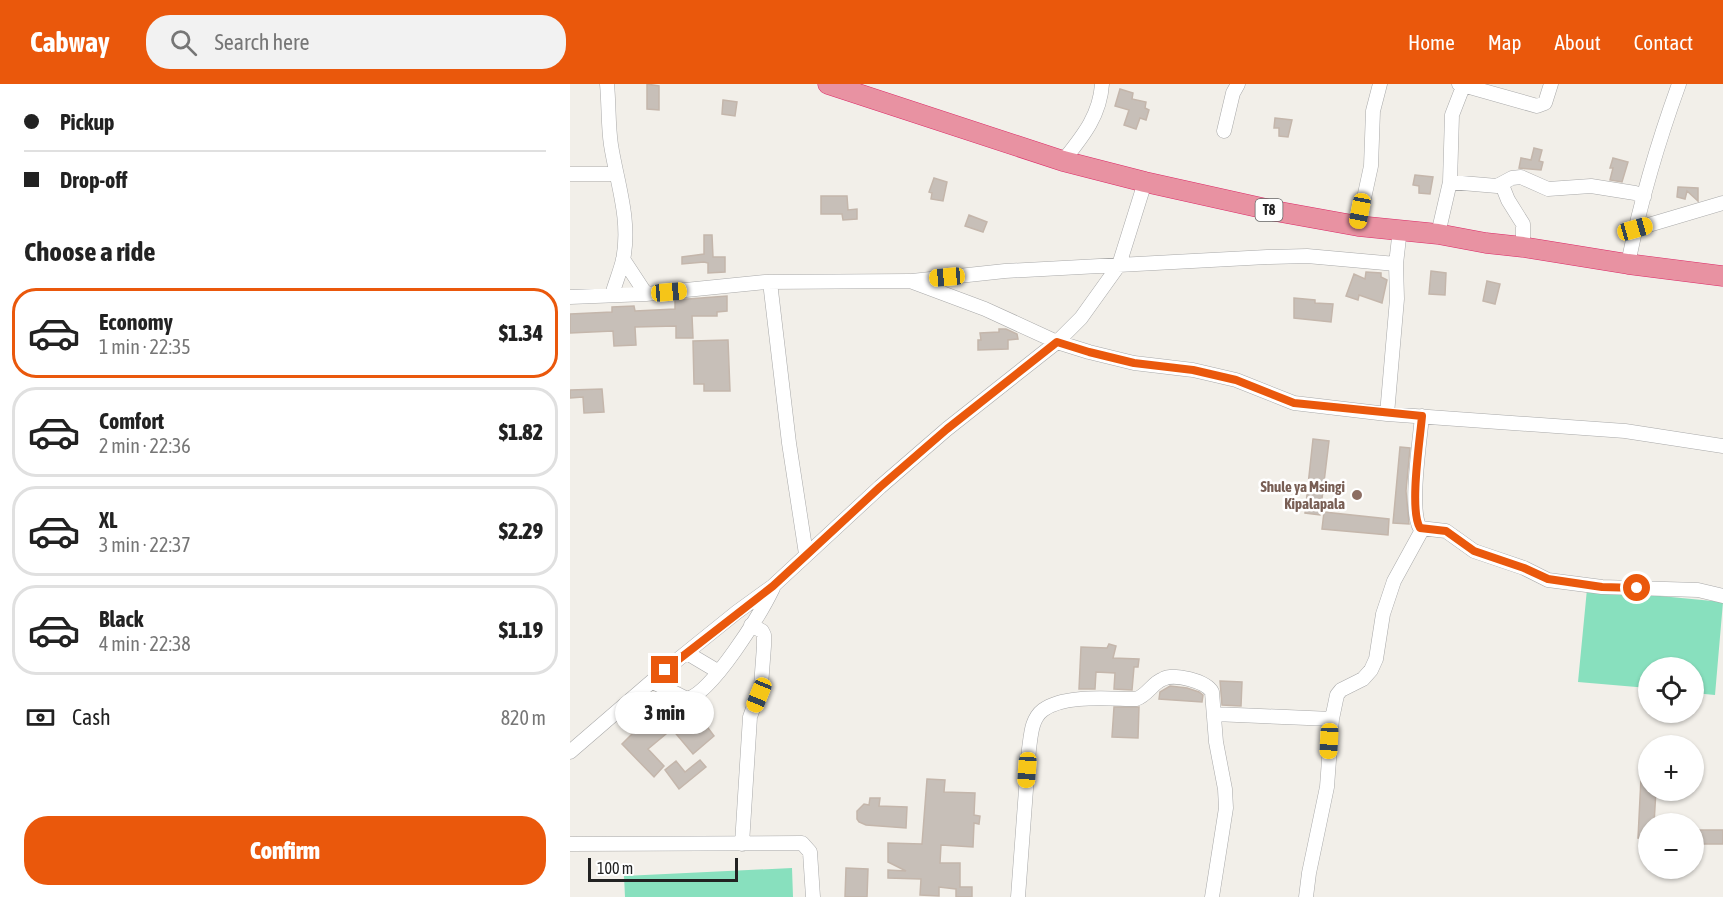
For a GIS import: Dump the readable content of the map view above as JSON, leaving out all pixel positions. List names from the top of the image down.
{
  "streets": {
    "highway": ["T8"]
  },
  "places": ["Shule ya Msingi Kipalapala"],
  "scale_bar": "100 m",
  "page": {
    "header": "Cabway",
    "search": "Search here",
    "nav": [
      "Home",
      "Map",
      "About",
      "Contact"
    ],
    "banner": ["Pickup", "Drop-off"],
    "heading": "Choose a ride",
    "list": [
      {
        "name": "Economy",
        "note": "1 min · 22:35",
        "value": "$1.34"
      },
      {
        "name": "Comfort",
        "note": "2 min · 22:36",
        "value": "$1.82"
      },
      {
        "name": "XL",
        "note": "3 min · 22:37",
        "value": "$2.29"
      },
      {
        "name": "Black",
        "note": "4 min · 22:38",
        "value": "$1.19"
      }
    ],
    "map_buttons": ["+", "−"],
    "pay": ["Cash", "820 m"],
    "bubble": "3 min",
    "buttons": "Confirm",
    "scale": "100 m"
  }
}
